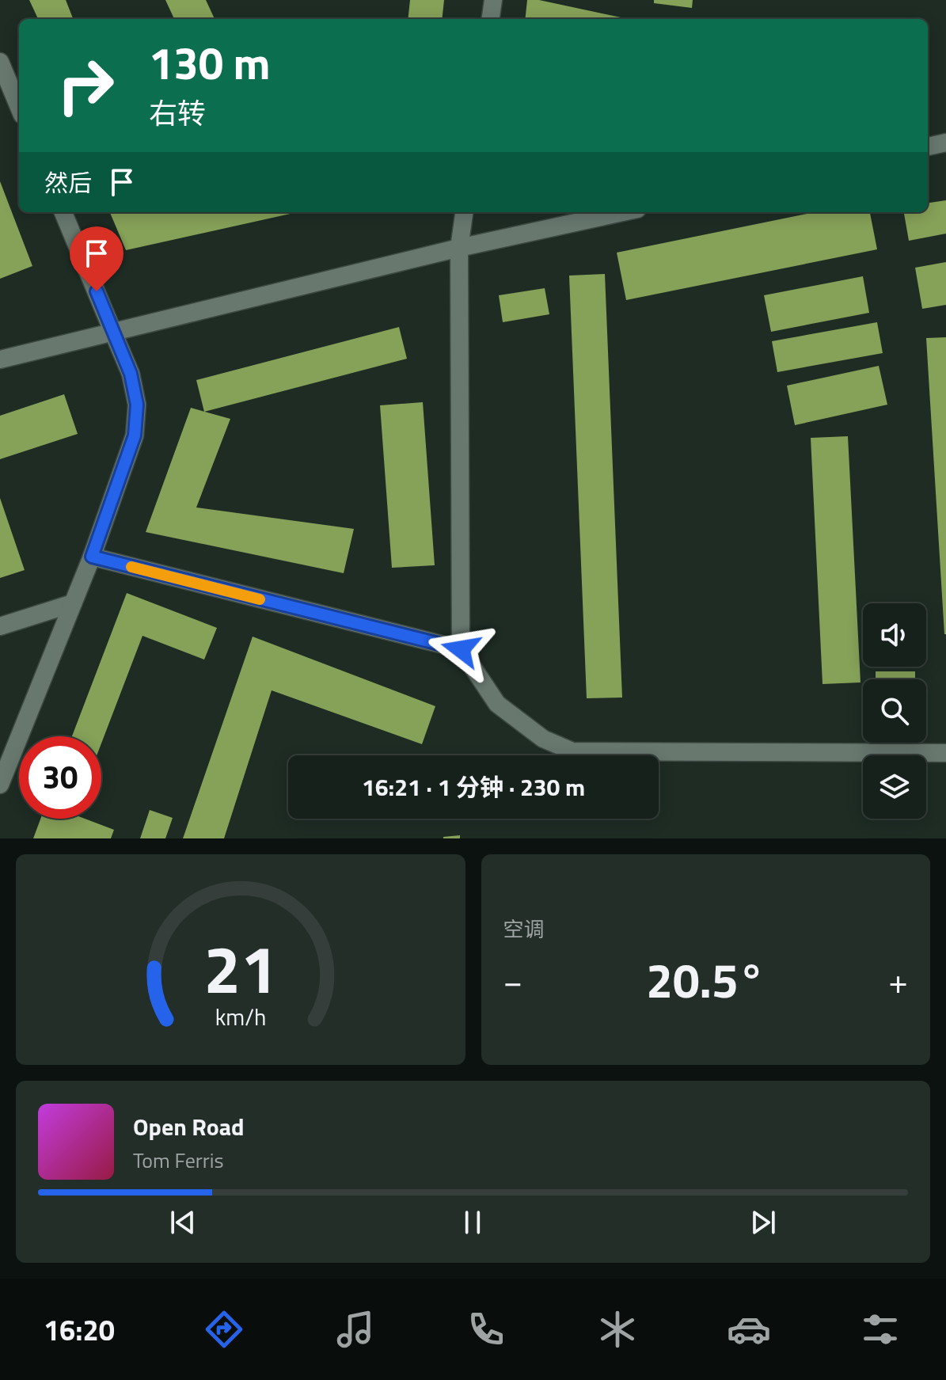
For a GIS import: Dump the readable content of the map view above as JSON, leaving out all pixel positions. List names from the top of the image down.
{
  "page": {
    "turn": ["130 m", "右转"],
    "then": "然后",
    "limit": "30",
    "trip": "16:21 · 1 分钟 · 230 m",
    "tile": "空调",
    "heat": ["−", "20.5°", "+"],
    "song": ["Open Road", "Tom Ferris"],
    "tabs": "16:20",
    "gauge": ["21", "km/h"]
  }
}
